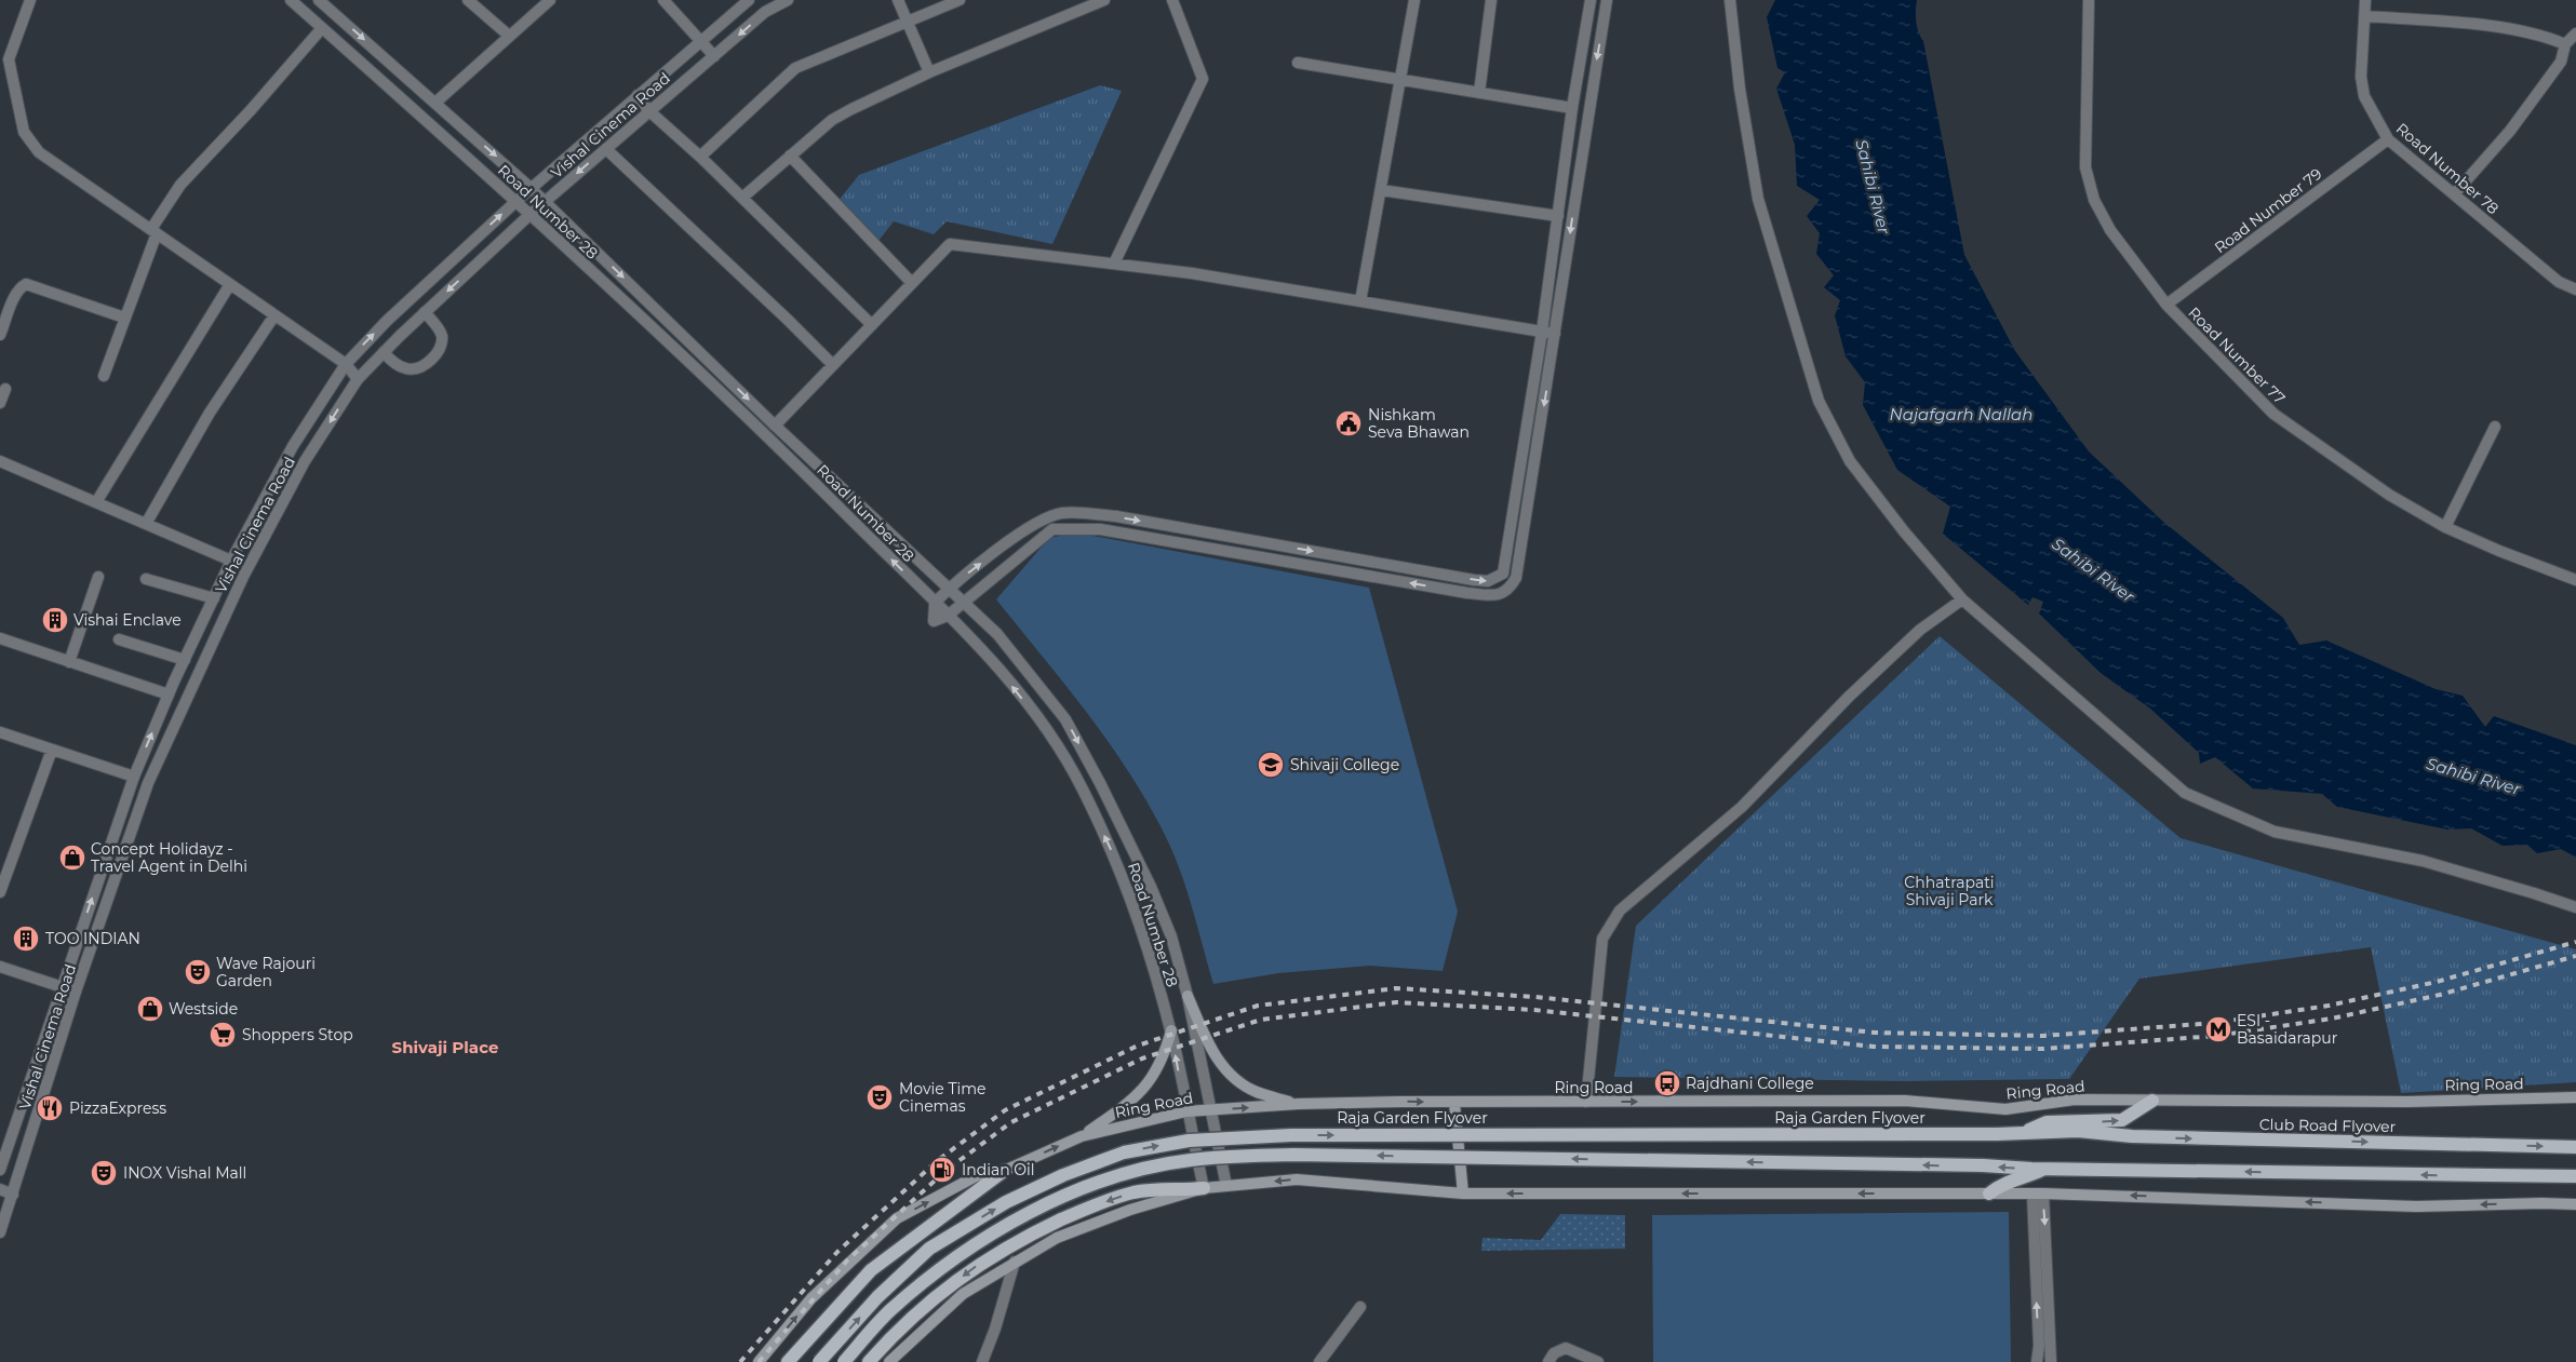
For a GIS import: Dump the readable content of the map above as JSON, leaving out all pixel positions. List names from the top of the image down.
{
  "streets": {
    "main road": ["Ring Road", "Raja Garden Flyover", "Club Road Flyover"],
    "street": [
      "Vishal Cinema Road",
      "Road Number 78",
      "Road Number 79",
      "Road Number 28",
      "Road Number 77"
    ]
  },
  "crossings": [
    ["Vishal Cinema Road", "Road Number 28"],
    ["Road Number 78", "Road Number 79"],
    ["Road Number 79", "Road Number 77"],
    ["Road Number 28", "Ring Road"],
    ["Raja Garden Flyover", "Club Road Flyover"]
  ],
  "districts": ["Shivaji Place"],
  "water": ["Sahibi River", "Najafgarh Nallah"],
  "parks": ["Chhatrapati Shivaji Park"],
  "places": {
    "public building": ["Nishkam Seva Bhawan"],
    "building": ["Vishai Enclave", "TOO INDIAN"],
    "school or university": ["Shivaji College"],
    "shop": ["Concept Holidayz - Travel Agent in Delhi", "Westside"],
    "theatre": ["Wave Rajouri Garden", "Movie Time Cinemas", "INOX Vishal Mall"],
    "metro station": ["ESI - Basaidarapur"],
    "supermarket": ["Shoppers Stop"],
    "bus stop": ["Rajdhani College"],
    "restaurant": ["PizzaExpress"],
    "fuel station": ["Indian Oil"]
  }
}
